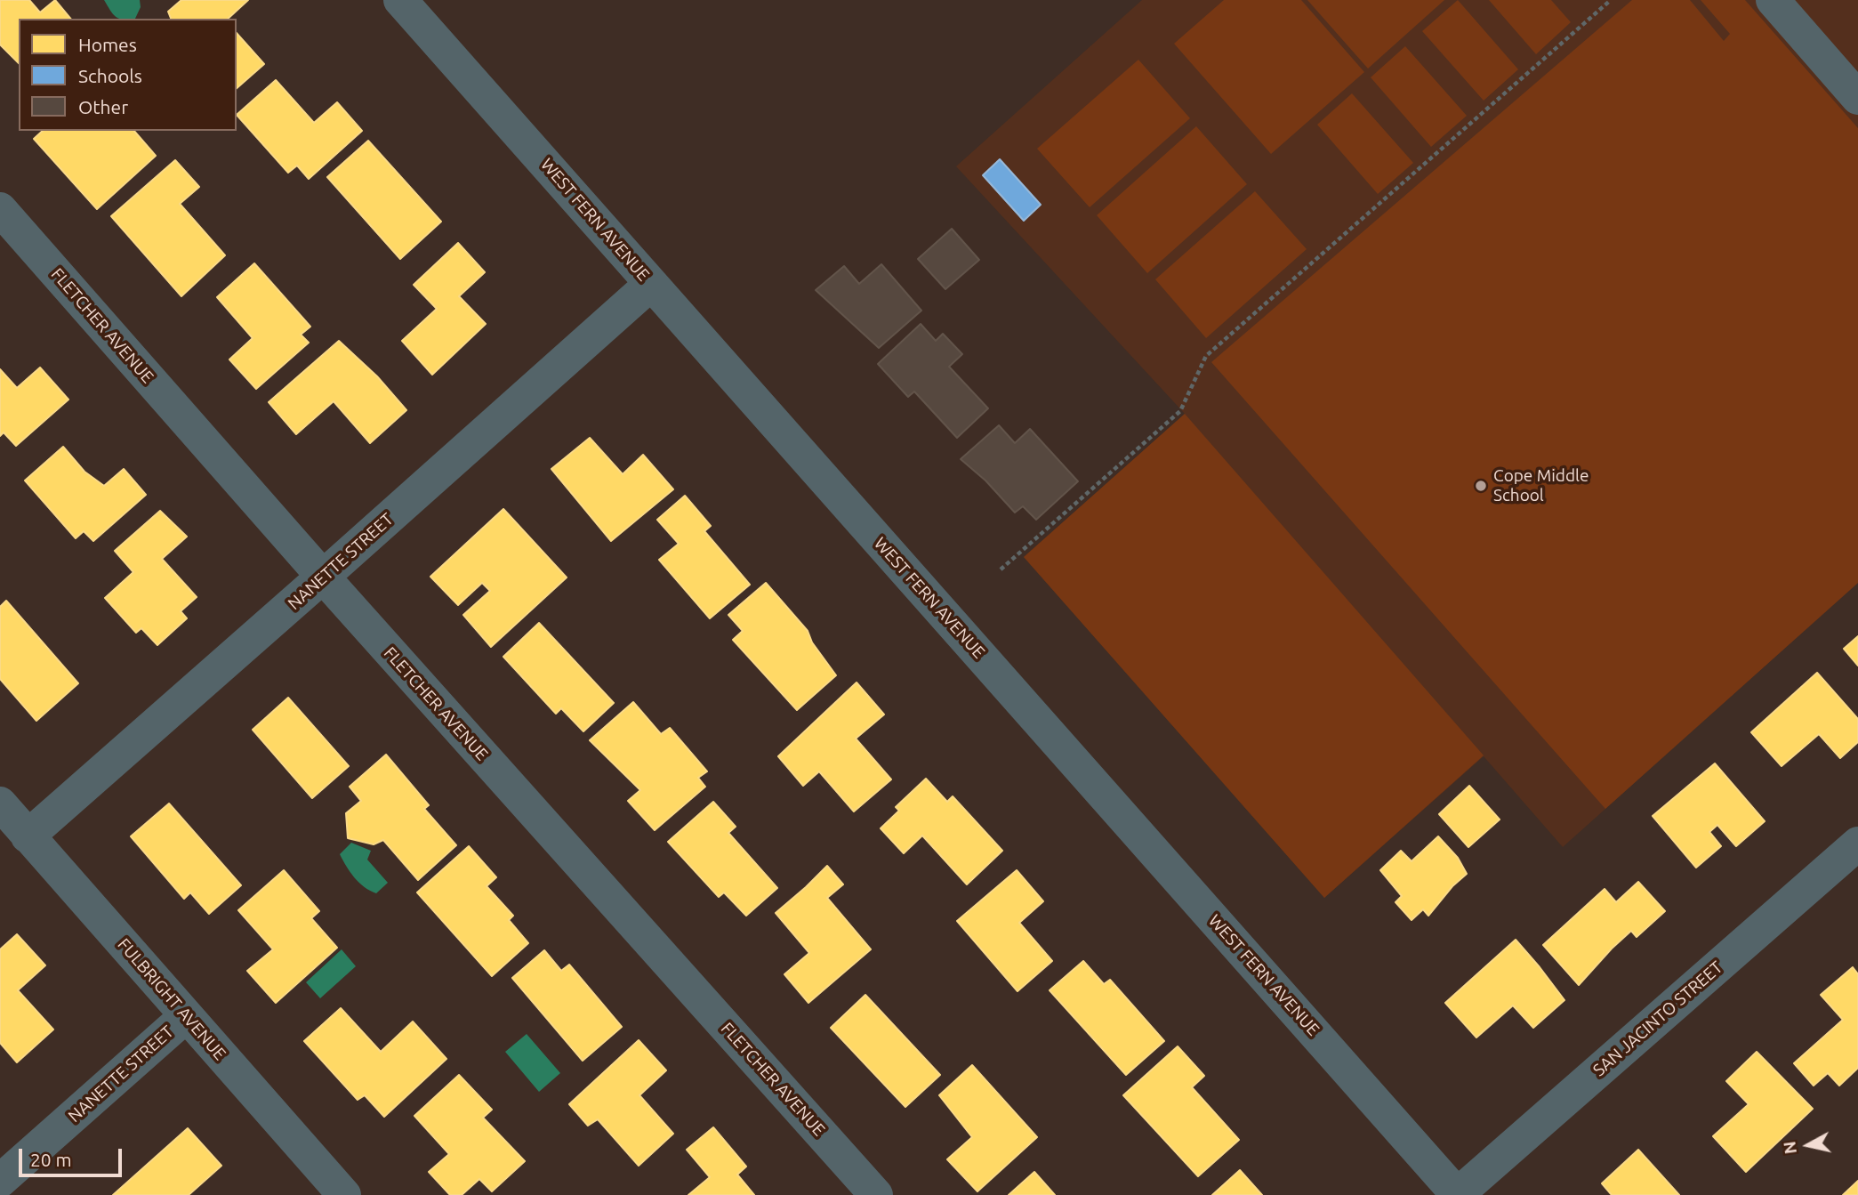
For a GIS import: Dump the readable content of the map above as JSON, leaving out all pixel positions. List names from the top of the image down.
{
  "streets": {
    "street": [
      "WEST FERN AVENUE",
      "FLETCHER AVENUE",
      "NANETTE STREET",
      "FULBRIGHT AVENUE",
      "SAN JACINTO STREET"
    ]
  },
  "crossings": [
    ["WEST FERN AVENUE", "NANETTE STREET"],
    ["WEST FERN AVENUE", "SAN JACINTO STREET"],
    ["FLETCHER AVENUE", "NANETTE STREET"],
    ["NANETTE STREET", "FULBRIGHT AVENUE"]
  ],
  "places": ["Cope Middle School"],
  "legend": ["Homes", "Schools", "Other"],
  "scale_bar": "20 m",
  "north": "left"
}
